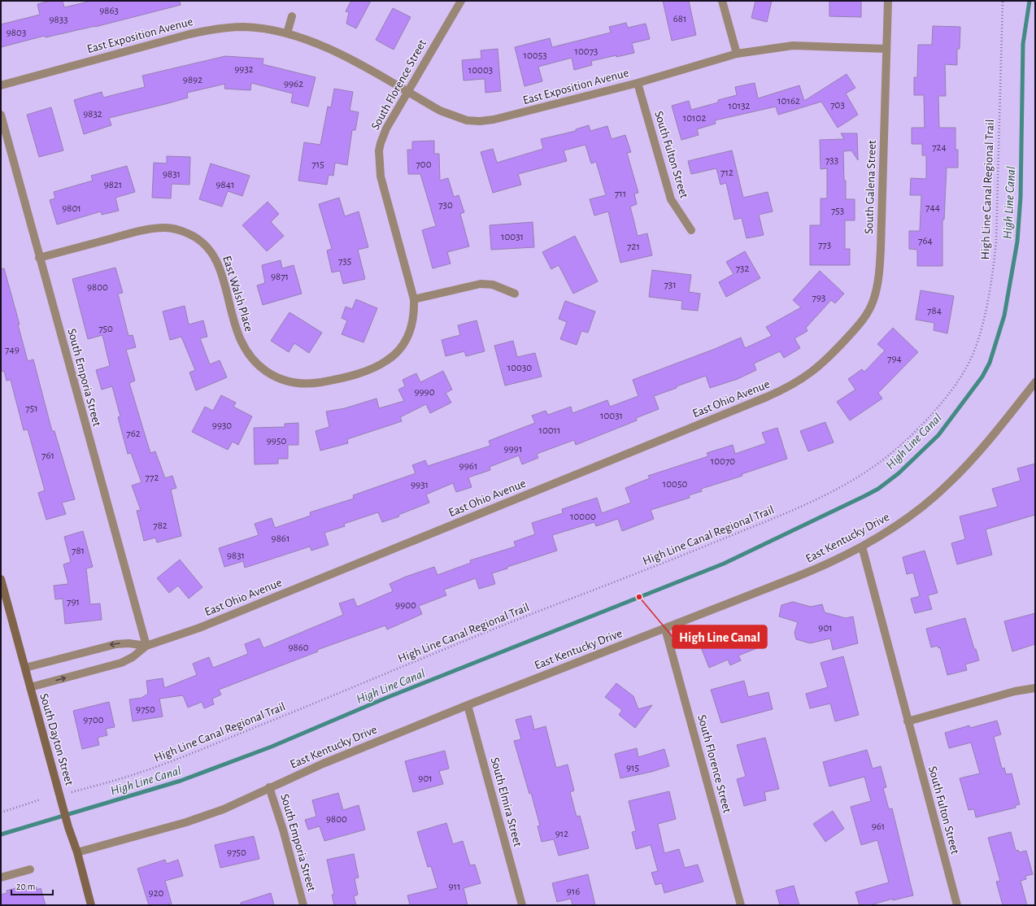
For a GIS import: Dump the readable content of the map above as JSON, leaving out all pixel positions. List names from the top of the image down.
{
  "streets": {
    "street": [
      "East Exposition Avenue",
      "South Florence Street",
      "South Fulton Street",
      "South Galena Street",
      "East Walsh Place",
      "South Emporia Street",
      "East Ohio Avenue",
      "East Kentucky Drive",
      "South Dayton Street",
      "South Elmira Street"
    ],
    "path": ["High Line Canal Regional Trail"]
  },
  "crossings": [
    ["East Exposition Avenue", "South Florence Street"],
    ["East Exposition Avenue", "South Fulton Street"],
    ["East Exposition Avenue", "South Galena Street"],
    ["South Florence Street", "East Walsh Place"],
    ["South Florence Street", "East Kentucky Drive"],
    ["South Fulton Street", "East Kentucky Drive"],
    ["South Galena Street", "East Ohio Avenue"],
    ["East Walsh Place", "South Emporia Street"],
    ["South Emporia Street", "East Ohio Avenue"],
    ["South Emporia Street", "East Kentucky Drive"],
    ["East Ohio Avenue", "South Dayton Street"],
    ["East Kentucky Drive", "South Dayton Street"],
    ["East Kentucky Drive", "South Elmira Street"]
  ],
  "water": ["High Line Canal"],
  "places": ["High Line Canal"],
  "house_numbers": [
    "9863",
    "681",
    "9833",
    "9803",
    "10073",
    "10053",
    "9932",
    "10003",
    "9892",
    "9962",
    "10162",
    "703",
    "10132",
    "9832",
    "10102",
    "724",
    "733",
    "715",
    "700",
    "712",
    "9831",
    "9821",
    "9841",
    "711",
    "730",
    "744",
    "9801",
    "753",
    "10031",
    "764",
    "773",
    "721",
    "735",
    "732",
    "9871",
    "731",
    "9800",
    "793",
    "784",
    "750",
    "749",
    "794",
    "10030",
    "9990",
    "751",
    "10031",
    "9930",
    "10011",
    "762",
    "9950",
    "9991",
    "761",
    "10070",
    "9961",
    "772",
    "10050",
    "9931",
    "10000",
    "782",
    "9861",
    "781",
    "9831",
    "791",
    "9900",
    "901",
    "9860",
    "9750",
    "9700",
    "915",
    "901",
    "9800",
    "961",
    "912",
    "9750",
    "911",
    "916",
    "920"
  ],
  "scale_bar": "20 m"
}
